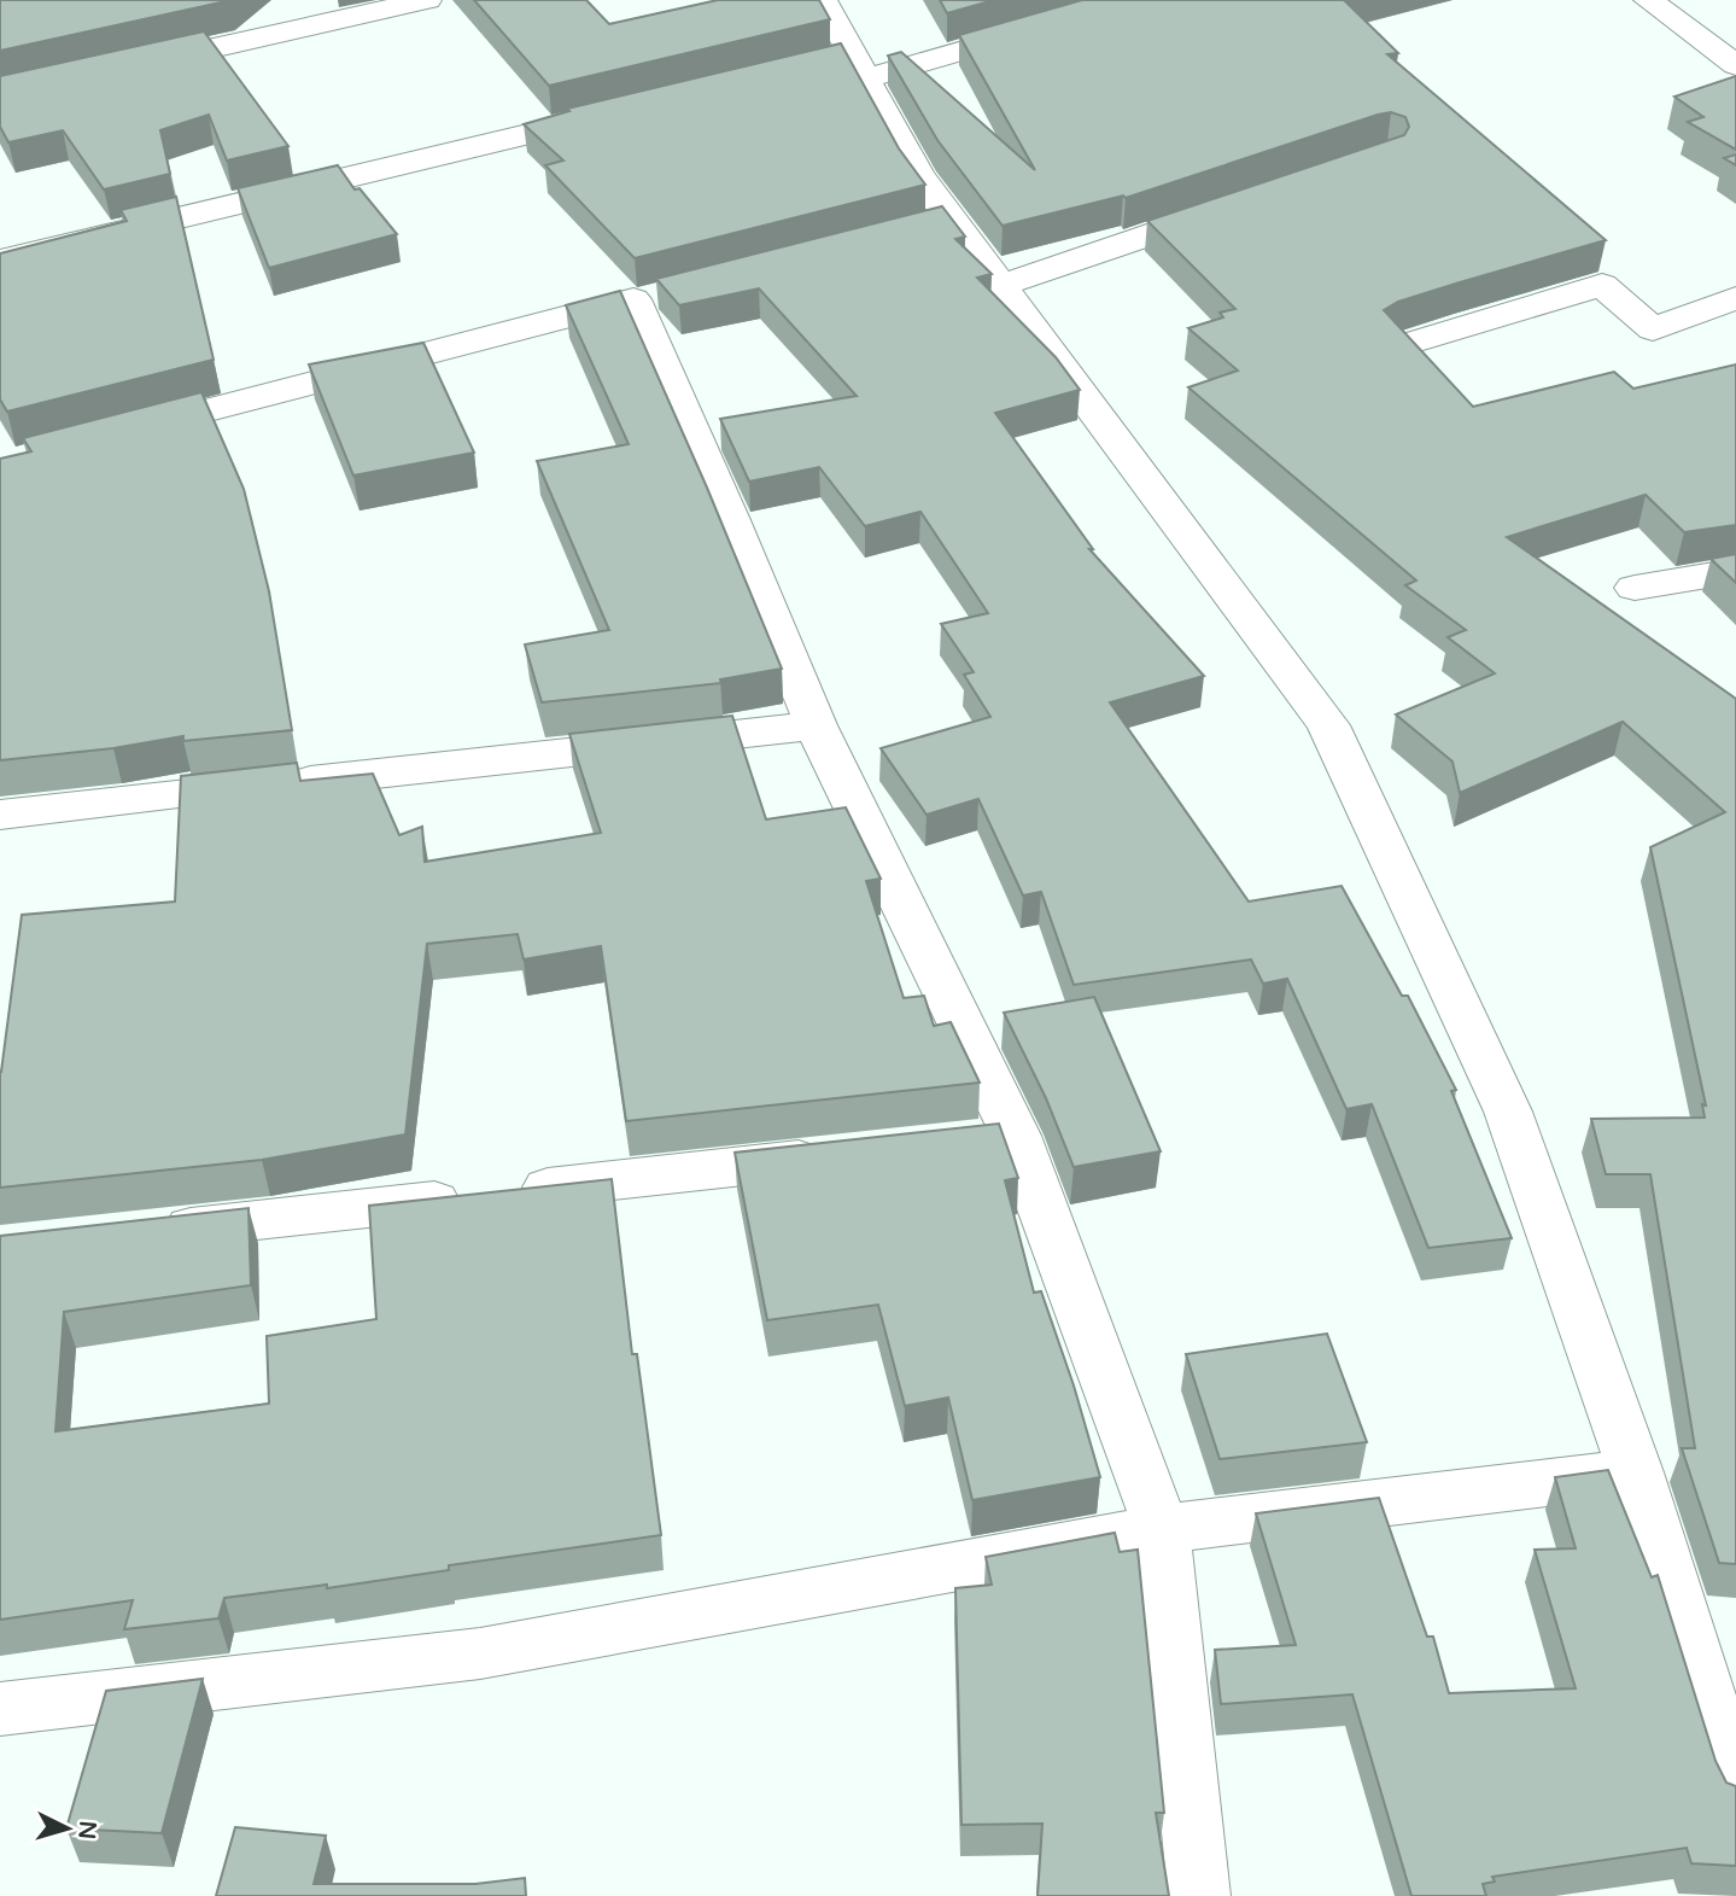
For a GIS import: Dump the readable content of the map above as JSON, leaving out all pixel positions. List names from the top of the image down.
{
  "north": "right"
}
